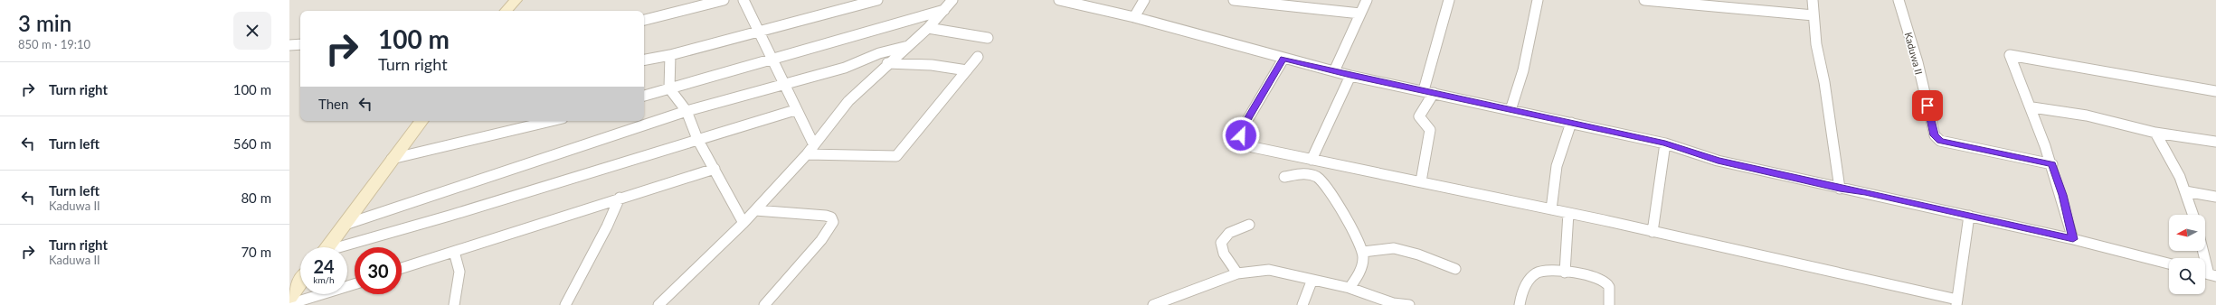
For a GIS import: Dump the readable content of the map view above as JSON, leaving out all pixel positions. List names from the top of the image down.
{
  "streets": {
    "street": ["Kaduwa II"]
  },
  "north": "left",
  "page": {
    "heading": ["3 min", "850 m · 19:10"],
    "turn": ["100 m", "Turn right"],
    "list": [
      {
        "name": "Turn right",
        "value": "100 m"
      },
      {
        "name": "Turn left",
        "value": "560 m"
      },
      {
        "name": "Turn left",
        "note": "Kaduwa II",
        "value": "80 m"
      },
      {
        "name": "Turn right",
        "note": "Kaduwa II",
        "value": "70 m"
      }
    ],
    "then": "Then",
    "speed": "24 km/h",
    "limit": "30"
  }
}
